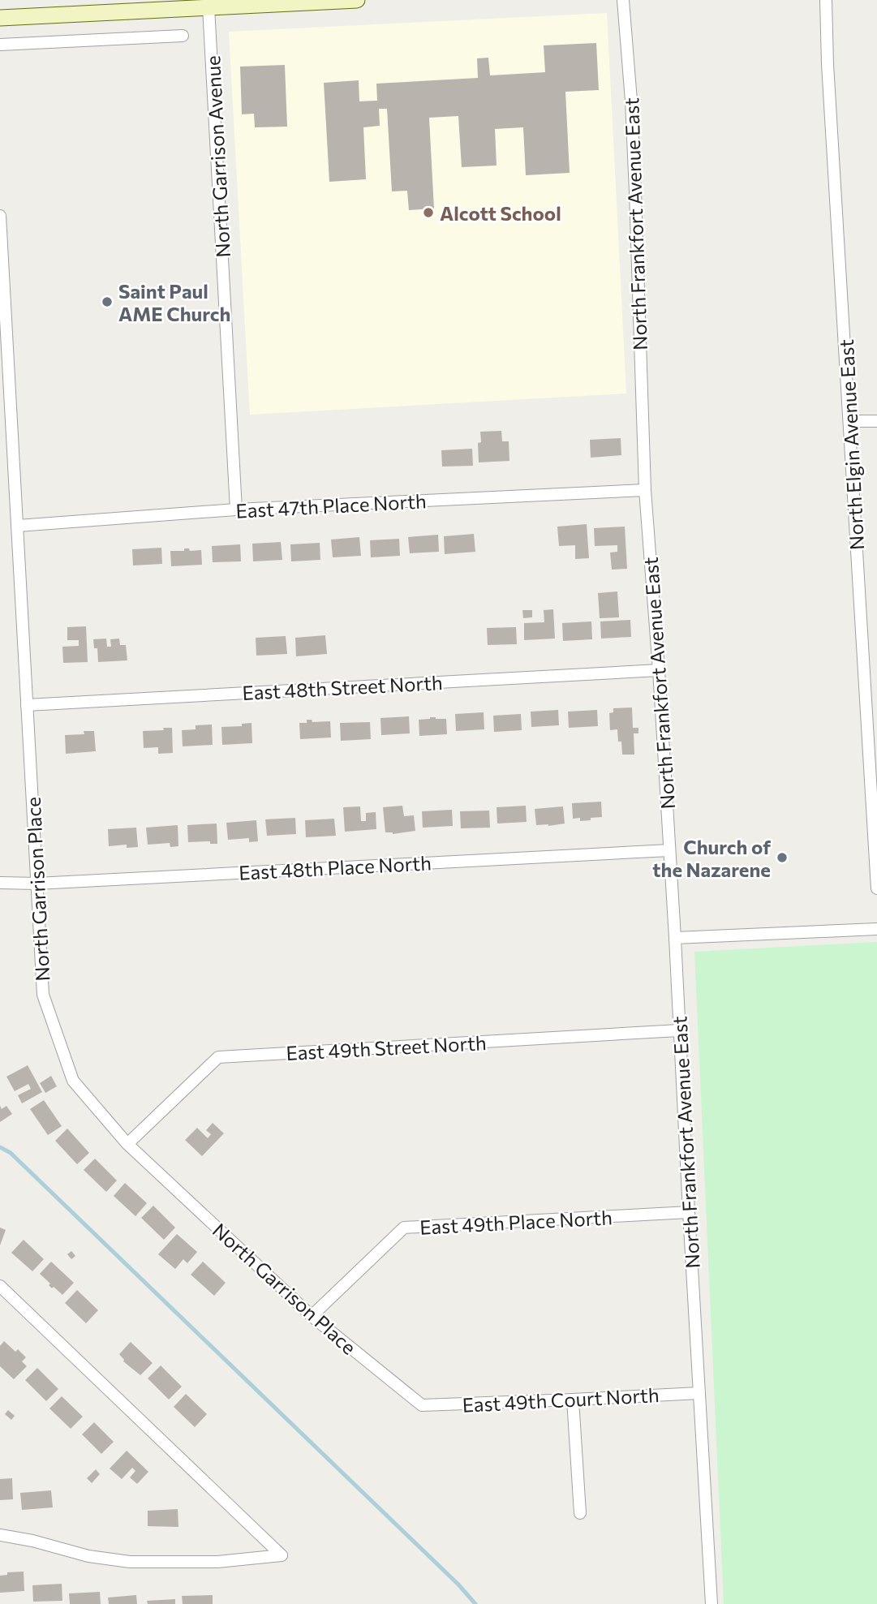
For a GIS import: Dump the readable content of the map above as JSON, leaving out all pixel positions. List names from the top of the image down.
{
  "streets": {
    "street": [
      "North Garrison Avenue",
      "North Frankfort Avenue East",
      "North Elgin Avenue East",
      "East 47th Place North",
      "East 48th Street North",
      "East 48th Place North",
      "North Garrison Place",
      "East 49th Street North",
      "East 49th Place North",
      "East 49th Court North"
    ]
  },
  "crossings": [
    ["North Garrison Avenue", "East 47th Place North"],
    ["North Frankfort Avenue East", "East 47th Place North"],
    ["North Frankfort Avenue East", "East 48th Street North"],
    ["North Frankfort Avenue East", "East 48th Place North"],
    ["North Frankfort Avenue East", "East 49th Street North"],
    ["North Frankfort Avenue East", "East 49th Place North"],
    ["North Frankfort Avenue East", "East 49th Court North"],
    ["East 47th Place North", "North Garrison Place"],
    ["East 48th Street North", "North Garrison Place"],
    ["East 48th Place North", "North Garrison Place"],
    ["North Garrison Place", "East 49th Street North"],
    ["North Garrison Place", "East 49th Place North"],
    ["North Garrison Place", "East 49th Court North"]
  ],
  "places": ["Alcott School", "Saint Paul AME Church", "Church of the Nazarene"]
}
